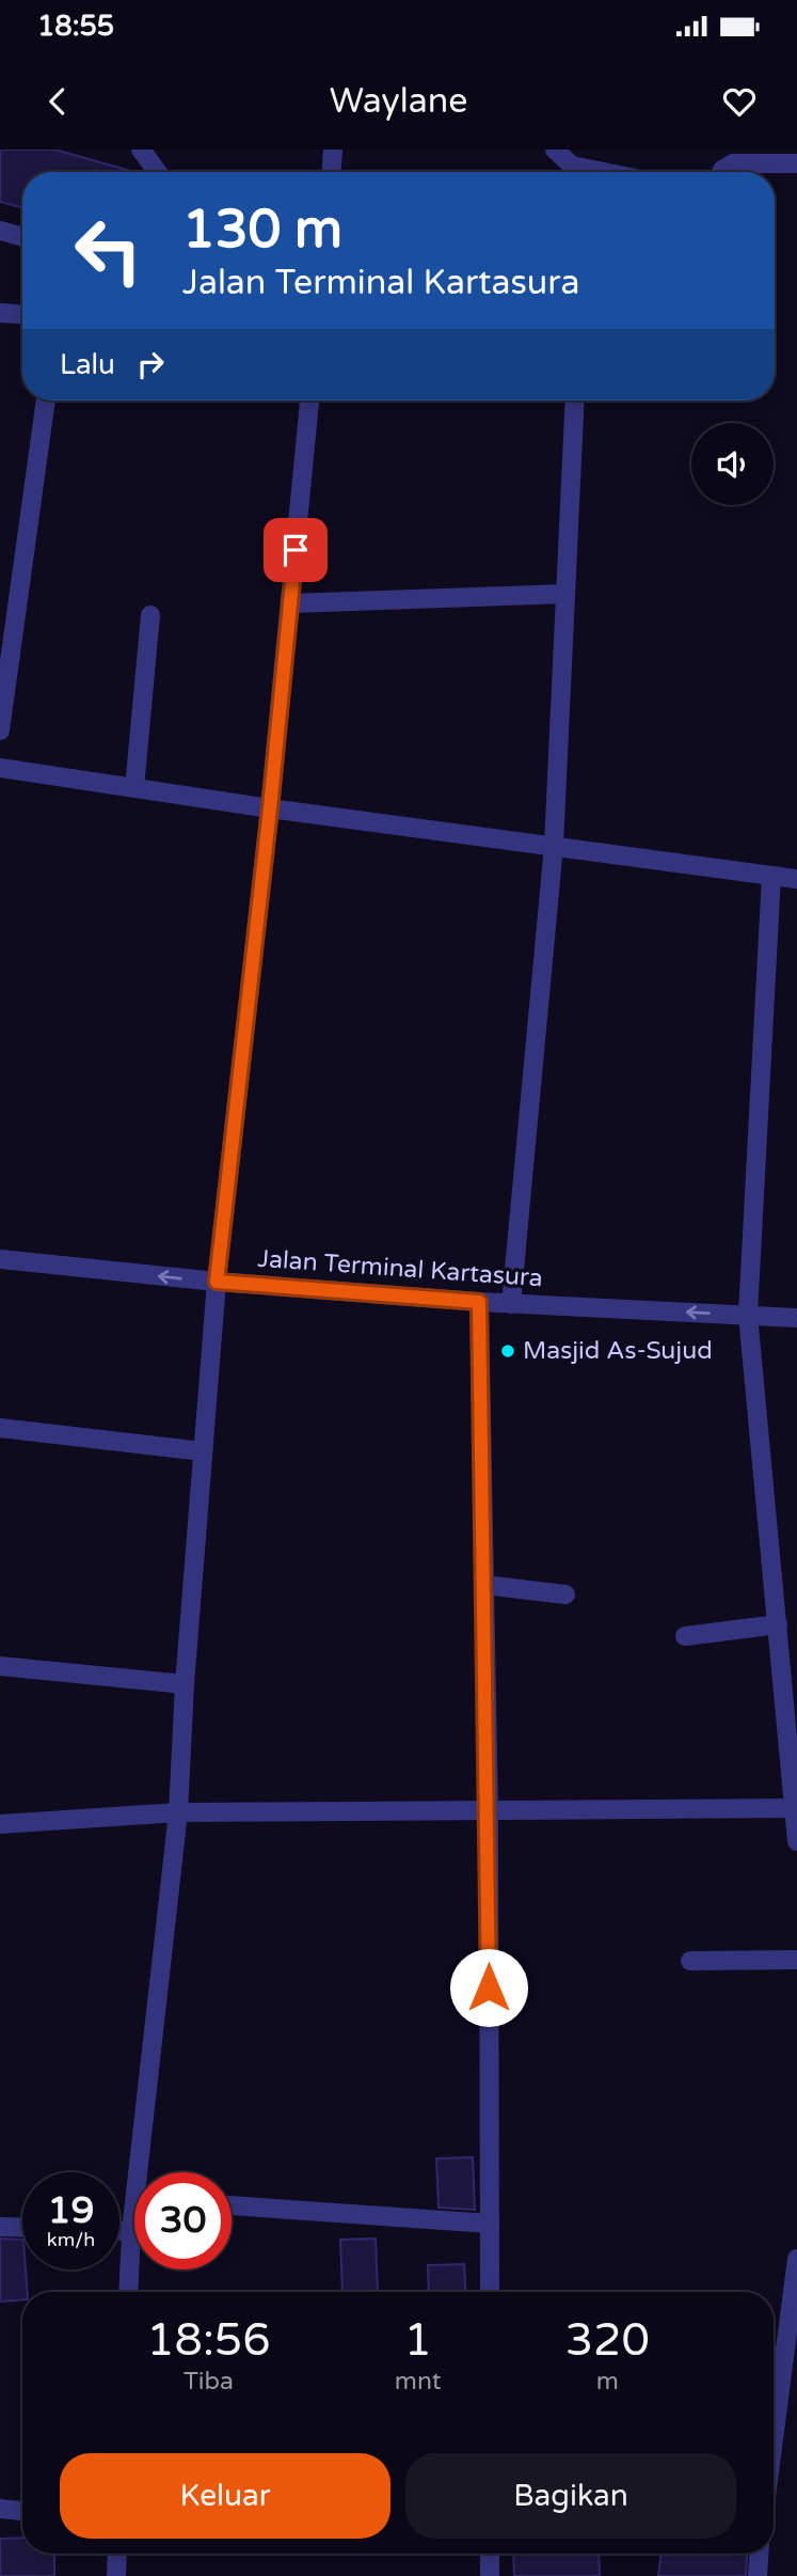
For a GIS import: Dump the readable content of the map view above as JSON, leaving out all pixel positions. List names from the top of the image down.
{
  "streets": {
    "street": ["Jalan Terminal Kartasura"]
  },
  "one_way": ["Jalan Terminal Kartasura"],
  "places": ["Masjid As-Sujud"],
  "page": {
    "status": "18:55",
    "header": "Waylane",
    "turn": ["130 m", "Jalan Terminal Kartasura"],
    "then": "Lalu",
    "speed": "19 km/h",
    "limit": "30",
    "eta": [
      "18:56",
      "Tiba",
      "1",
      "mnt",
      "320",
      "m"
    ],
    "buttons": ["Keluar", "Bagikan"]
  }
}
